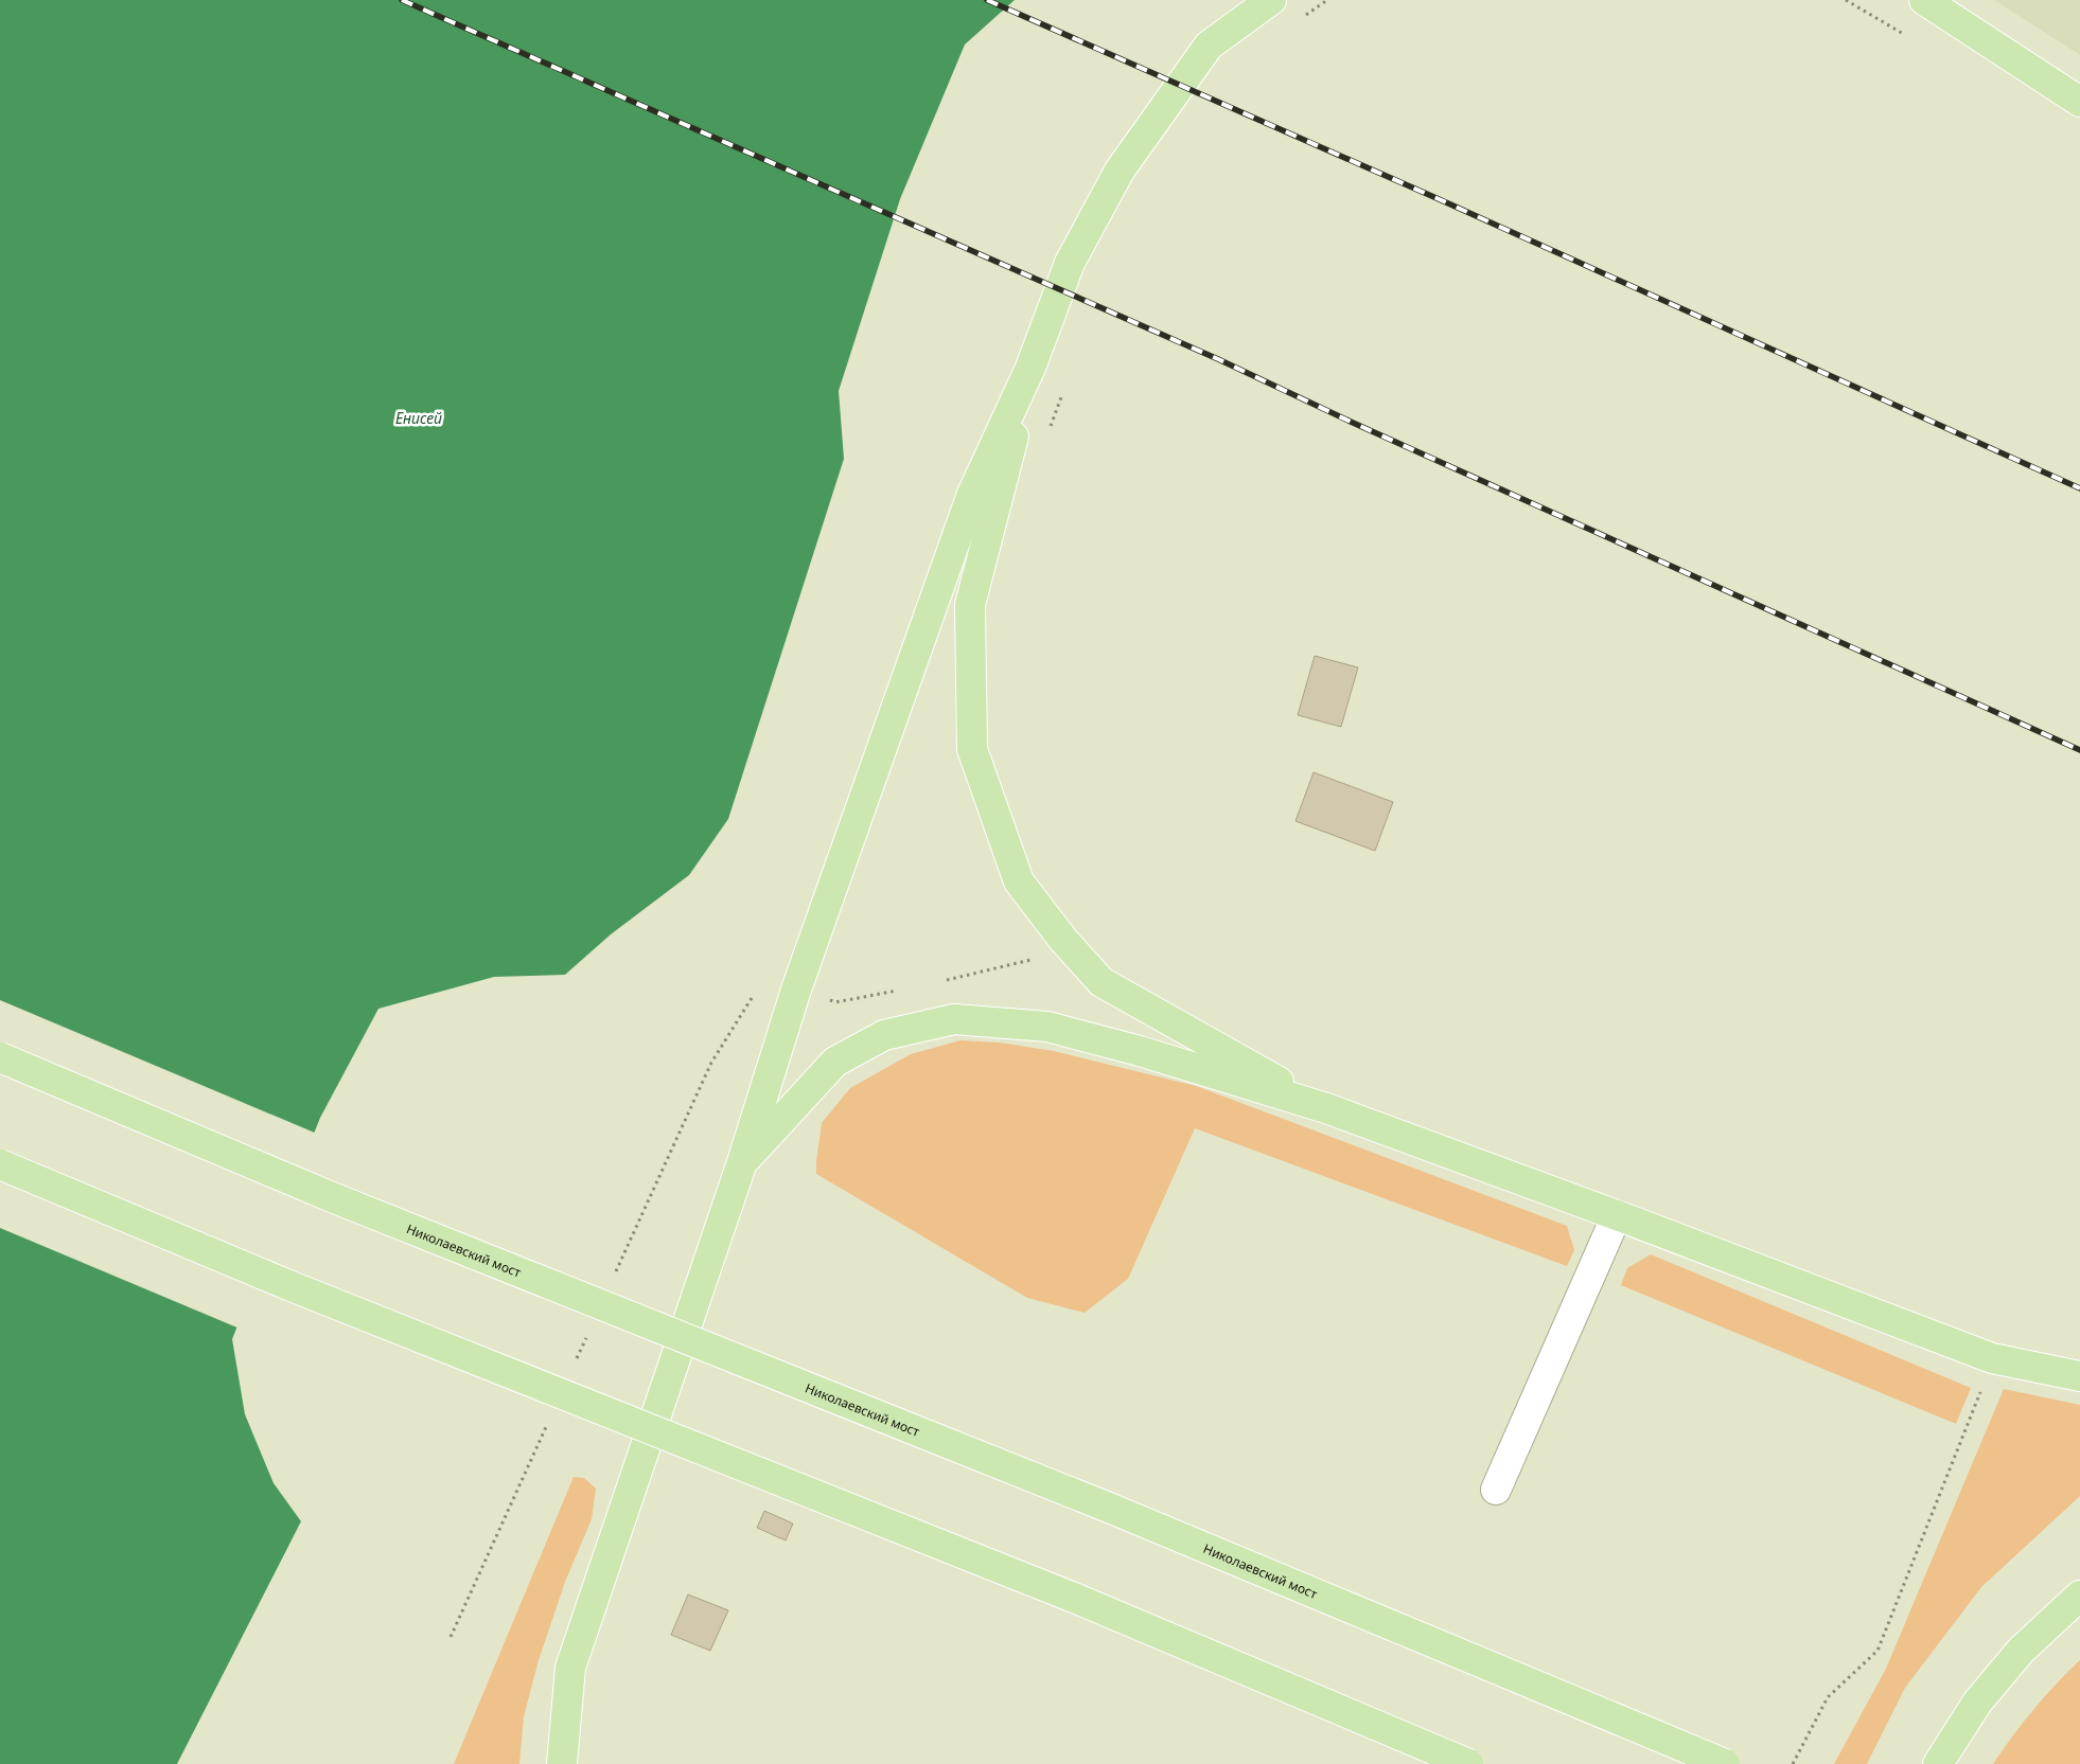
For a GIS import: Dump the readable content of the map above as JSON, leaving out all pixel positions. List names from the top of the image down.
{
  "streets": {
    "main road": ["Николаевский мост"]
  },
  "water": ["Енисей"]
}
